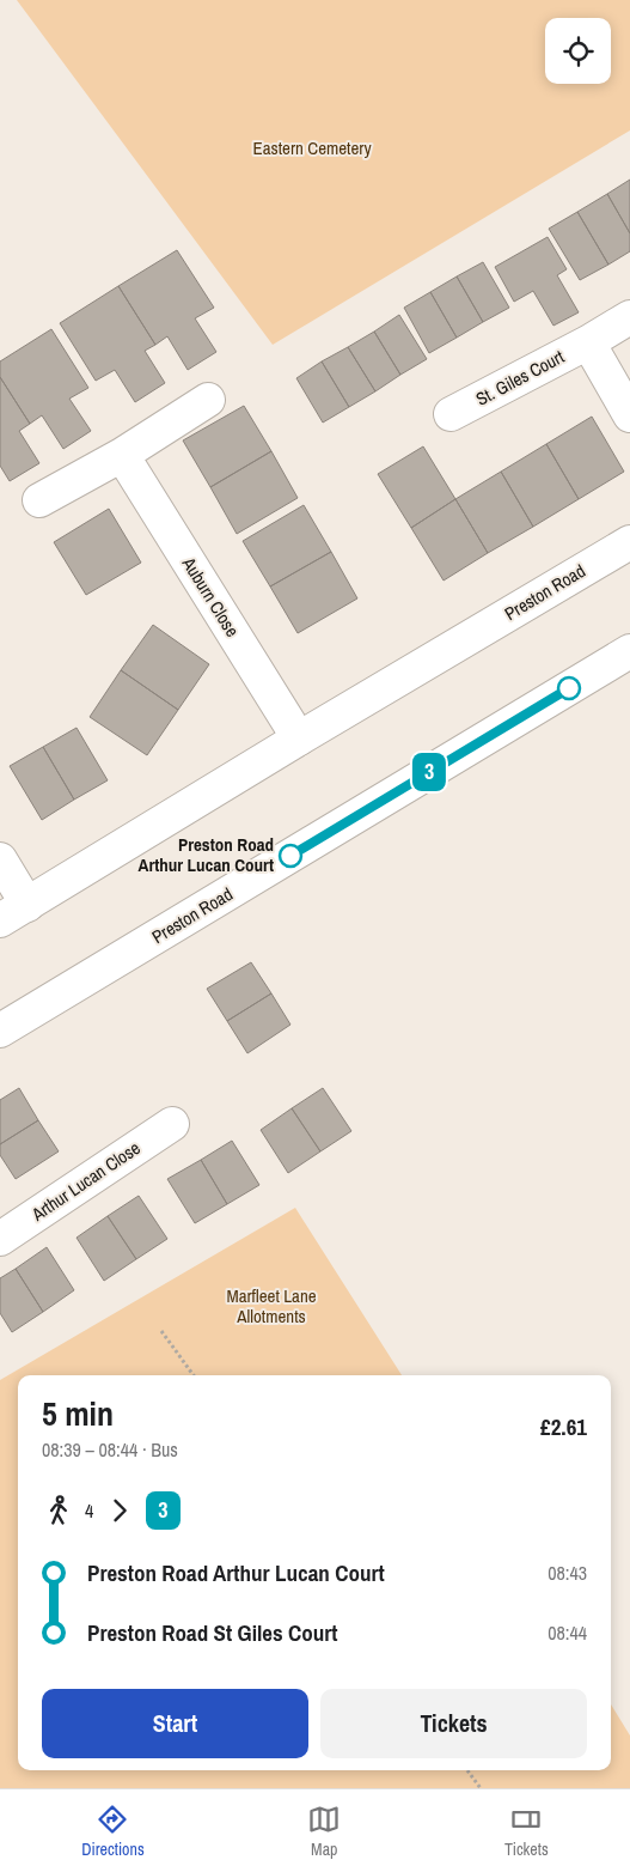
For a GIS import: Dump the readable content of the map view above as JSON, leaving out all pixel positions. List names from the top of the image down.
{
  "streets": {
    "street": [
      "St. Giles Court",
      "Preston Road",
      "Auburn Close",
      "Arthur Lucan Close"
    ]
  },
  "crossings": [
    ["Preston Road", "Auburn Close"]
  ],
  "parks": ["Eastern Cemetery", "Marfleet Lane Allotments"],
  "places": ["Preston Road Arthur Lucan Court"],
  "lines": ["bus line 3"],
  "page": {
    "on_map": "3",
    "heading": ["5 min", "08:39 – 08:44 · Bus", "£2.61"],
    "legs": ["4", "3"],
    "list": [
      {
        "name": "Preston Road Arthur Lucan Court",
        "value": "08:43"
      },
      {
        "name": "Preston Road St Giles Court",
        "value": "08:44"
      }
    ],
    "buttons": ["Start", "Tickets"],
    "tabs": ["Directions", "Map", "Tickets"]
  }
}
